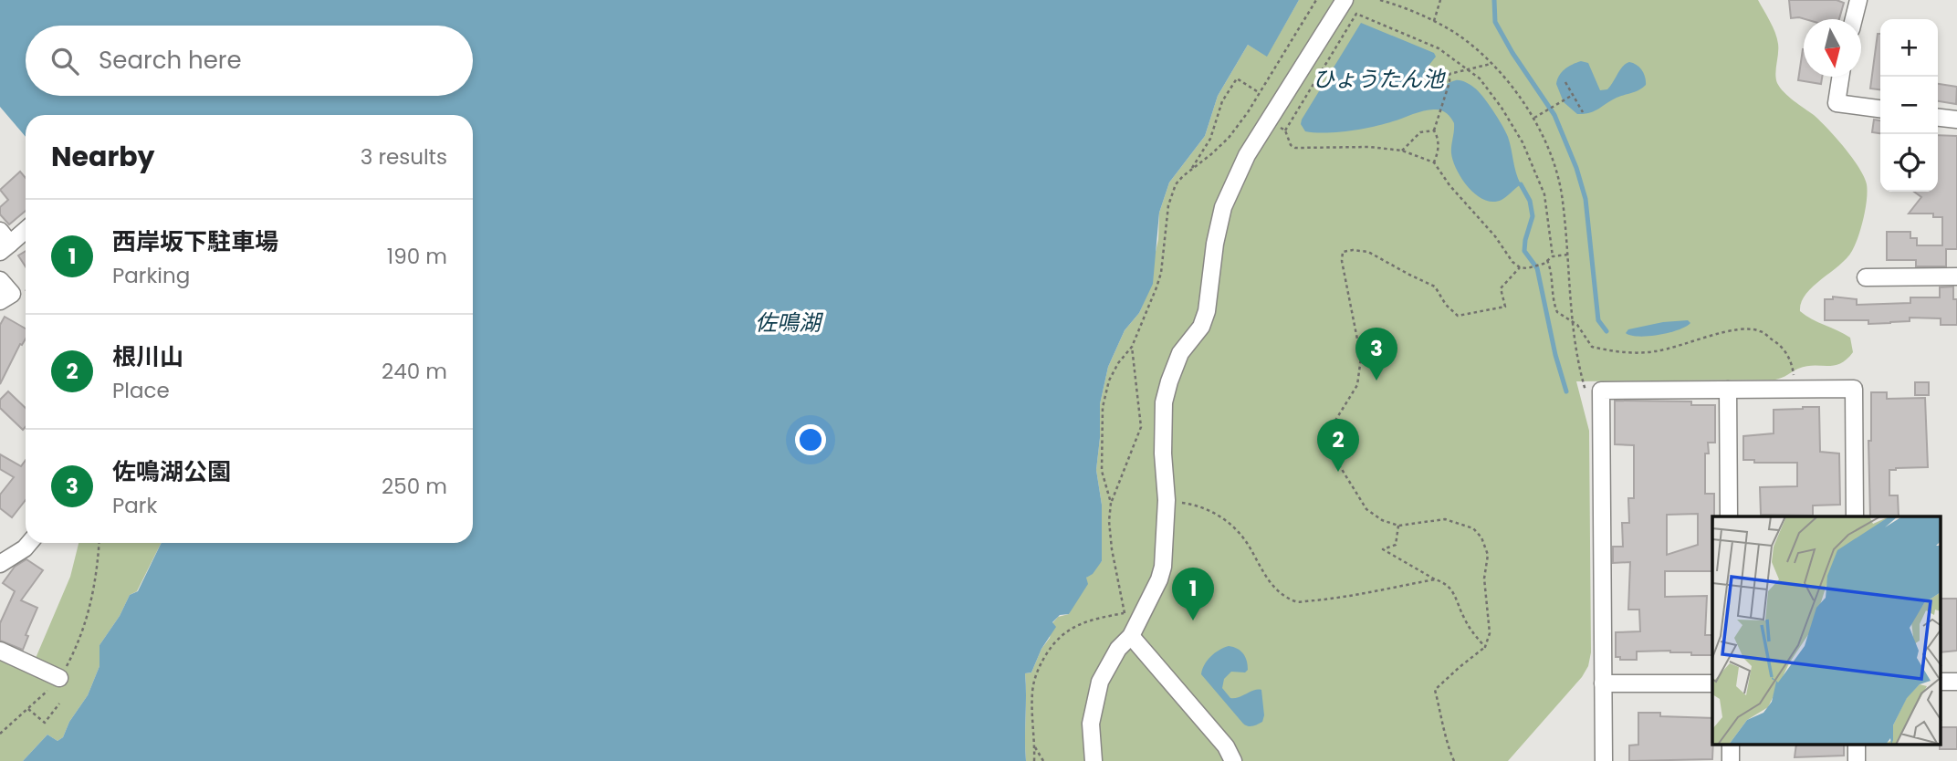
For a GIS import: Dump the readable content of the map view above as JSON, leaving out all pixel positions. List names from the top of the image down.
{
  "water": ["ひょうたん池", "佐鳴湖"],
  "north": "bottom",
  "page": {
    "map_buttons": ["+", "−"],
    "search": "Search here",
    "heading": ["Nearby", "3 results"],
    "list": [
      {
        "mark": "1",
        "name": "西岸坂下駐車場",
        "note": "Parking",
        "value": "190 m"
      },
      {
        "mark": "2",
        "name": "根川山",
        "note": "Place",
        "value": "240 m"
      },
      {
        "mark": "3",
        "name": "佐鳴湖公園",
        "note": "Park",
        "value": "250 m"
      }
    ],
    "pins": ["3", "2", "1"]
  }
}
